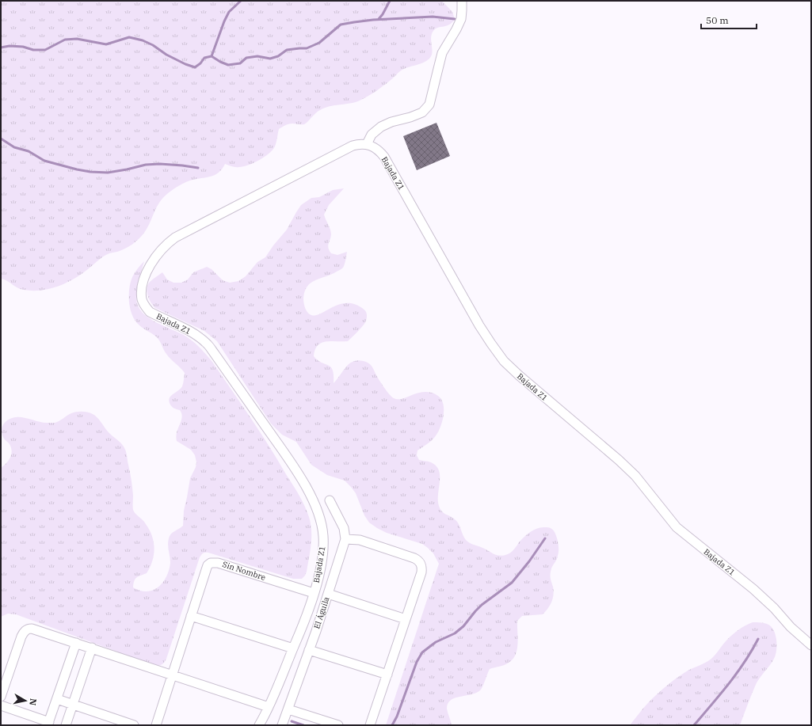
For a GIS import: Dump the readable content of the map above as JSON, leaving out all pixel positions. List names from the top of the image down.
{
  "streets": {
    "street": ["Bajada Z1", "Sin Nombre", "El Águila"]
  },
  "crossings": [
    ["Bajada Z1", "Sin Nombre"],
    ["Bajada Z1", "El Águila"],
    ["Sin Nombre", "El Águila"]
  ],
  "scale_bar": "50 m",
  "north": "right"
}
